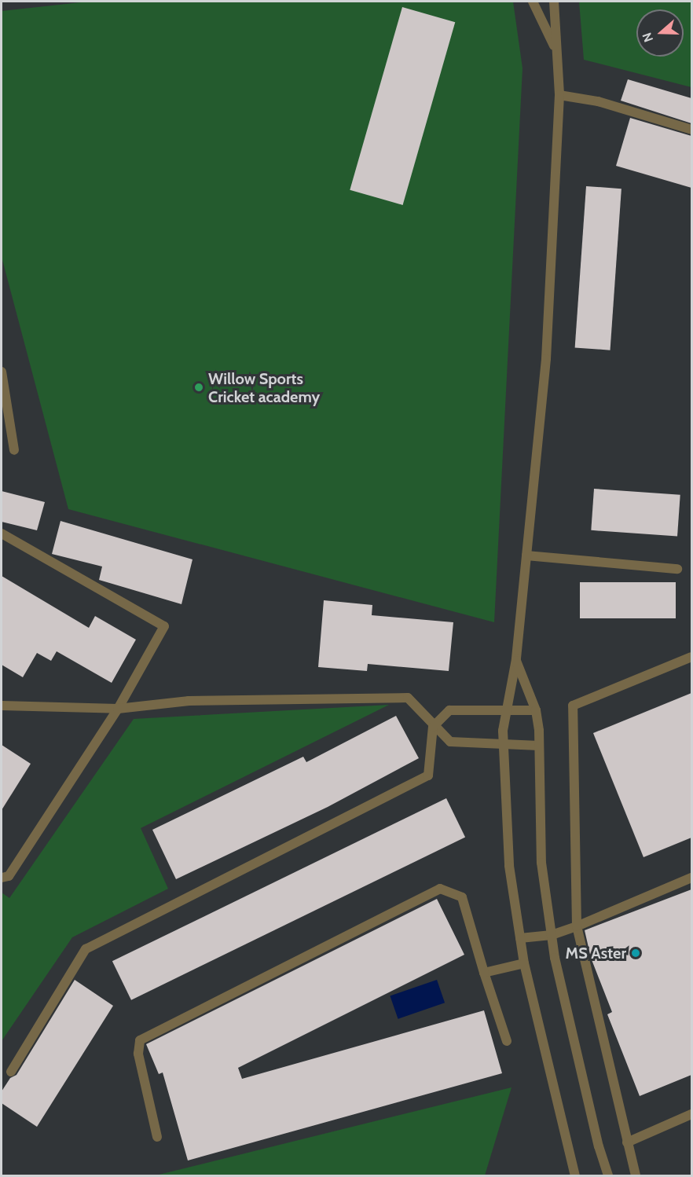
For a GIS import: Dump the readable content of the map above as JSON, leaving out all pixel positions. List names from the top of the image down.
{
  "places": ["Willow Sports Cricket academy", "MS Aster"],
  "north": "left"
}
